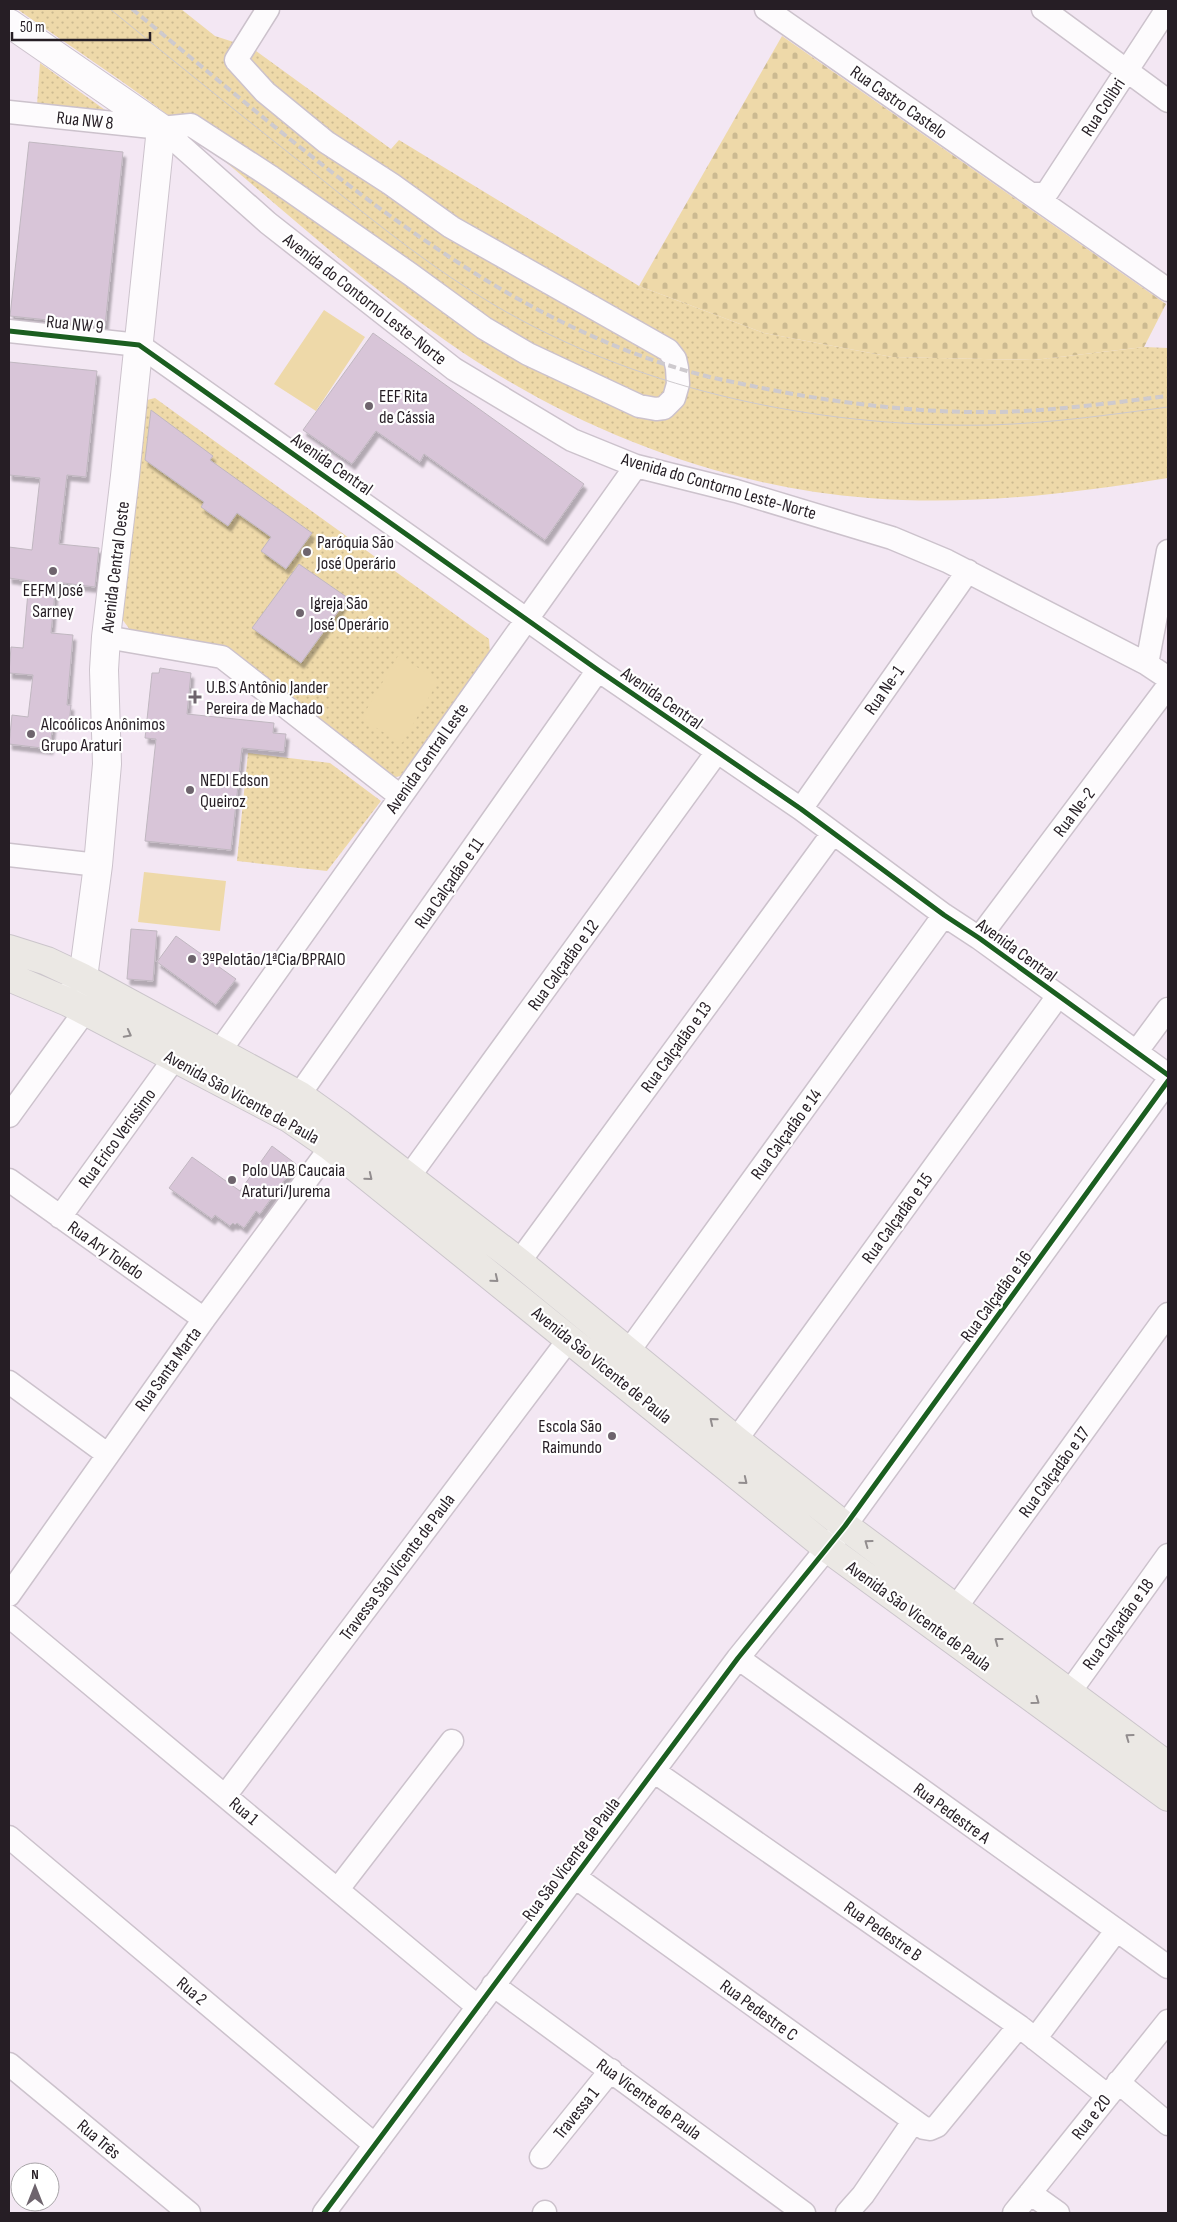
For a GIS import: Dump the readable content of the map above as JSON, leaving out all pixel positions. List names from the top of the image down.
{
  "streets": {
    "main road": ["Avenida São Vicente de Paula"],
    "street": [
      "Rua Castro Castelo",
      "Rua Colibri",
      "Rua NW 8",
      "Avenida do Contorno Leste-Norte",
      "Rua NW 9",
      "Avenida Central",
      "Avenida Central Oeste",
      "Rua Ne-1",
      "Avenida Central Leste",
      "Rua Ne-2",
      "Rua Calçadão e 11",
      "Rua Calçadão e 12",
      "Rua Calçadão e 13",
      "Rua Calçadão e 14",
      "Rua Erico Verissimo",
      "Rua Calçadão e 15",
      "Rua Ary Toledo",
      "Rua Calçadão e 16",
      "Rua Santa Marta",
      "Rua Calçadão e 17",
      "Travessa São Vicente de Paula",
      "Rua Calçadão e 18",
      "Rua 1",
      "Rua Pedestre A",
      "Rua São Vicente de Paula",
      "Rua Pedestre B",
      "Rua 2",
      "Rua Pedestre C",
      "Rua Vicente de Paula",
      "Travessa 1",
      "Rua e 20",
      "Rua Três"
    ]
  },
  "crossings": [
    ["Rua Castro Castelo", "Rua Colibri"],
    ["Rua NW 8", "Avenida do Contorno Leste-Norte"],
    ["Rua NW 8", "Avenida Central Oeste"],
    ["Avenida do Contorno Leste-Norte", "Avenida Central Oeste"],
    ["Avenida do Contorno Leste-Norte", "Rua Ne-1"],
    ["Avenida do Contorno Leste-Norte", "Avenida Central Leste"],
    ["Rua NW 9", "Avenida Central"],
    ["Rua NW 9", "Avenida Central Oeste"],
    ["Avenida Central", "Avenida Central Oeste"],
    ["Avenida Central", "Rua Ne-1"],
    ["Avenida Central", "Avenida Central Leste"],
    ["Avenida Central", "Rua Ne-2"],
    ["Avenida Central", "Rua Calçadão e 11"],
    ["Avenida Central", "Rua Calçadão e 12"],
    ["Avenida Central", "Rua Calçadão e 13"],
    ["Avenida Central", "Rua Calçadão e 14"],
    ["Avenida Central", "Rua Calçadão e 15"],
    ["Avenida Central Oeste", "Avenida São Vicente de Paula"],
    ["Avenida Central Leste", "Avenida São Vicente de Paula"],
    ["Rua Calçadão e 11", "Avenida São Vicente de Paula"],
    ["Rua Calçadão e 12", "Avenida São Vicente de Paula"],
    ["Rua Calçadão e 13", "Avenida São Vicente de Paula"],
    ["Avenida São Vicente de Paula", "Rua Calçadão e 14"],
    ["Avenida São Vicente de Paula", "Rua Erico Verissimo"],
    ["Avenida São Vicente de Paula", "Rua Calçadão e 15"],
    ["Avenida São Vicente de Paula", "Rua Calçadão e 16"],
    ["Avenida São Vicente de Paula", "Rua Santa Marta"],
    ["Avenida São Vicente de Paula", "Rua Calçadão e 17"],
    ["Avenida São Vicente de Paula", "Travessa São Vicente de Paula"],
    ["Avenida São Vicente de Paula", "Rua Calçadão e 18"],
    ["Avenida São Vicente de Paula", "Rua São Vicente de Paula"],
    ["Rua Erico Verissimo", "Rua Ary Toledo"],
    ["Rua Ary Toledo", "Rua Santa Marta"],
    ["Rua Calçadão e 16", "Rua São Vicente de Paula"],
    ["Travessa São Vicente de Paula", "Rua 1"],
    ["Rua 1", "Rua São Vicente de Paula"],
    ["Rua Pedestre A", "Rua São Vicente de Paula"],
    ["Rua São Vicente de Paula", "Rua Pedestre B"],
    ["Rua São Vicente de Paula", "Rua 2"],
    ["Rua São Vicente de Paula", "Rua Pedestre C"],
    ["Rua São Vicente de Paula", "Rua Vicente de Paula"],
    ["Rua Pedestre B", "Rua Pedestre C"],
    ["Rua Pedestre B", "Rua e 20"],
    ["Rua Vicente de Paula", "Travessa 1"]
  ],
  "places": {
    "other": [
      "EEF Rita de Cássia",
      "Paróquia São José Operário",
      "EEFM José Sarney",
      "Igreja São José Operário",
      "Alcoólicos Anônimos Grupo Araturi",
      "NEDI Edson Queiroz",
      "3ºPelotão/1ªCia/BPRAIO",
      "Polo UAB Caucaia Araturi/Jurema",
      "Escola São Raimundo"
    ],
    "health": ["U.B.S Antônio Jander Pereira de Machado"]
  },
  "scale_bar": "50 m",
  "north": "top"
}
